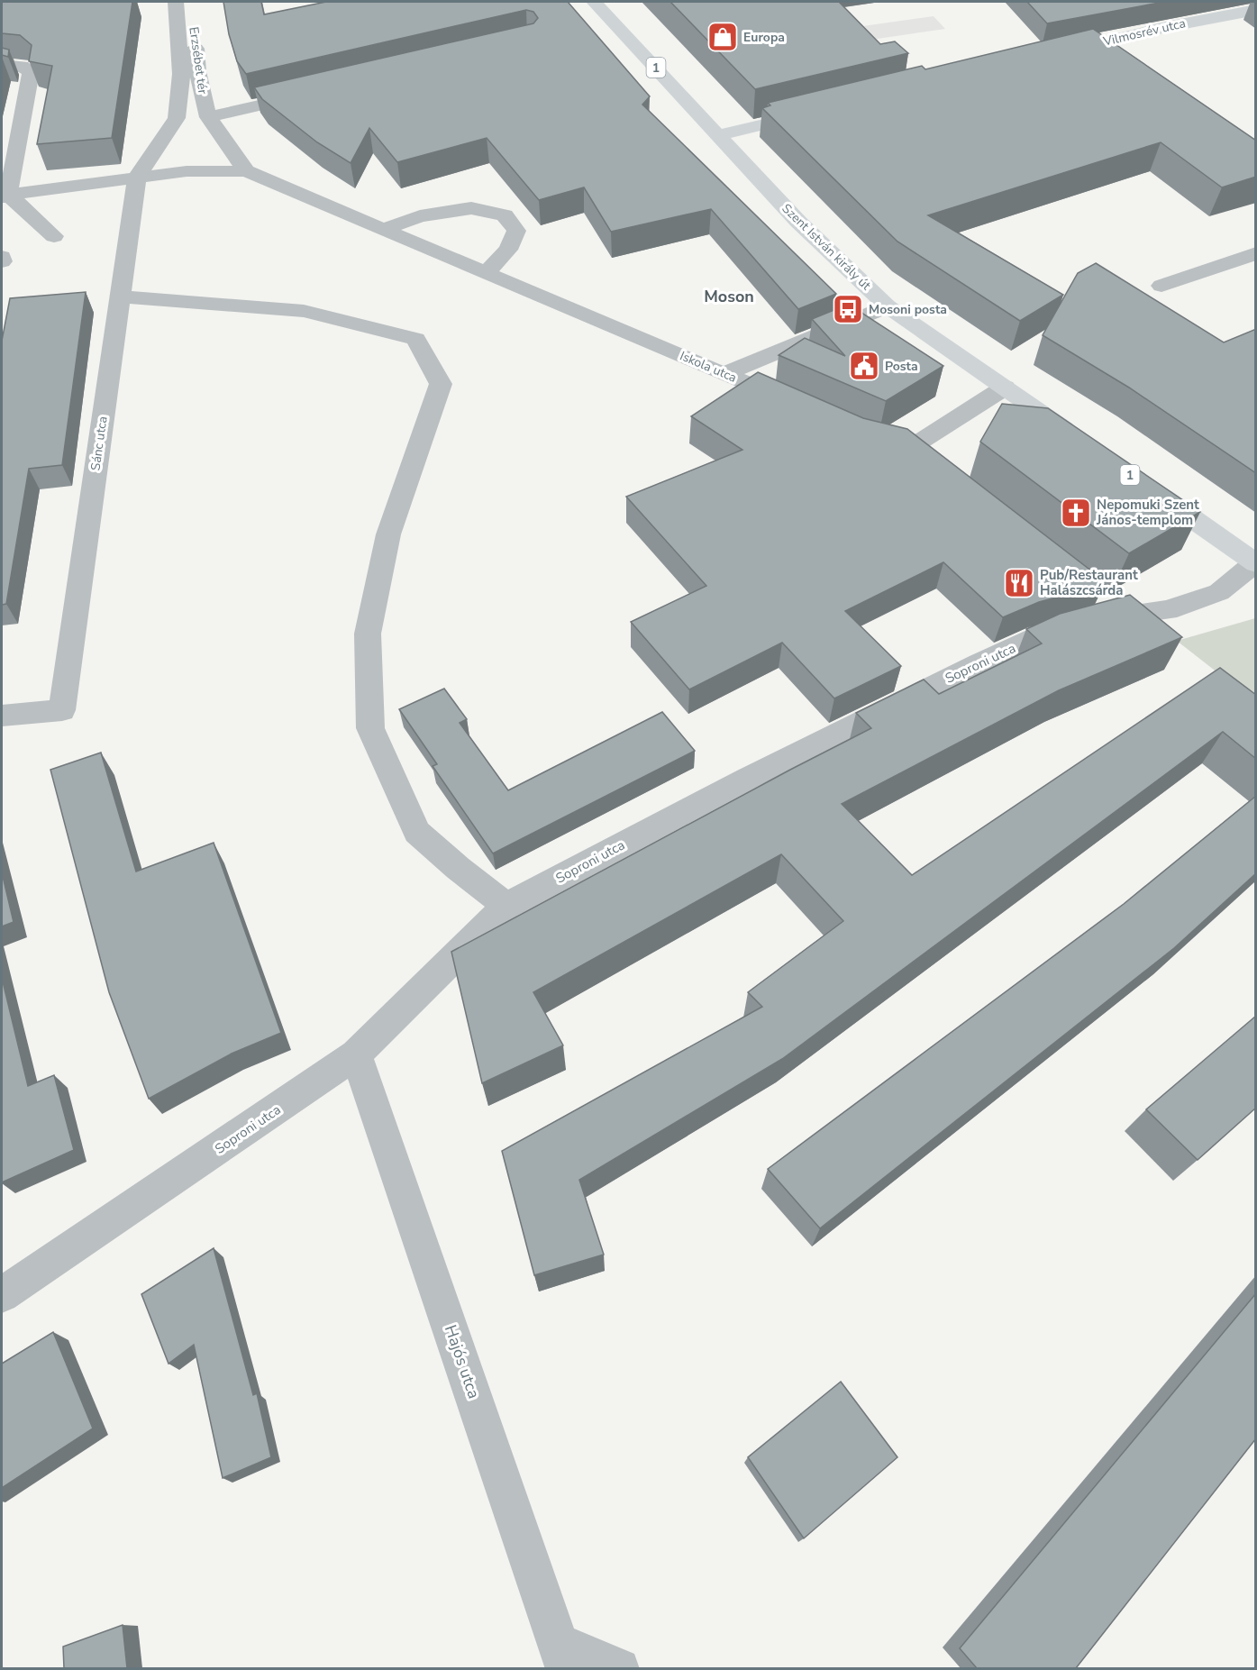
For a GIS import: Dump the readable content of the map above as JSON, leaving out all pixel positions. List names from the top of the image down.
{
  "streets": {
    "main road": ["Vilmosrév utca", "1", "Szent István király út"],
    "street": [
      "Erzsébet tér",
      "Iskola utca",
      "Sánc utca",
      "Soproni utca",
      "Hajós utca"
    ]
  },
  "crossings": [
    ["Erzsébet tér", "Sánc utca"],
    ["1", "Soproni utca"],
    ["Soproni utca", "Hajós utca"]
  ],
  "districts": ["Moson"],
  "places": {
    "shop": ["Europa"],
    "bus stop": ["Mosoni posta"],
    "public building": ["Posta"],
    "church": ["Nepomuki Szent János-templom"],
    "restaurant": ["Pub/Restaurant Halászcsárda"]
  }
}
